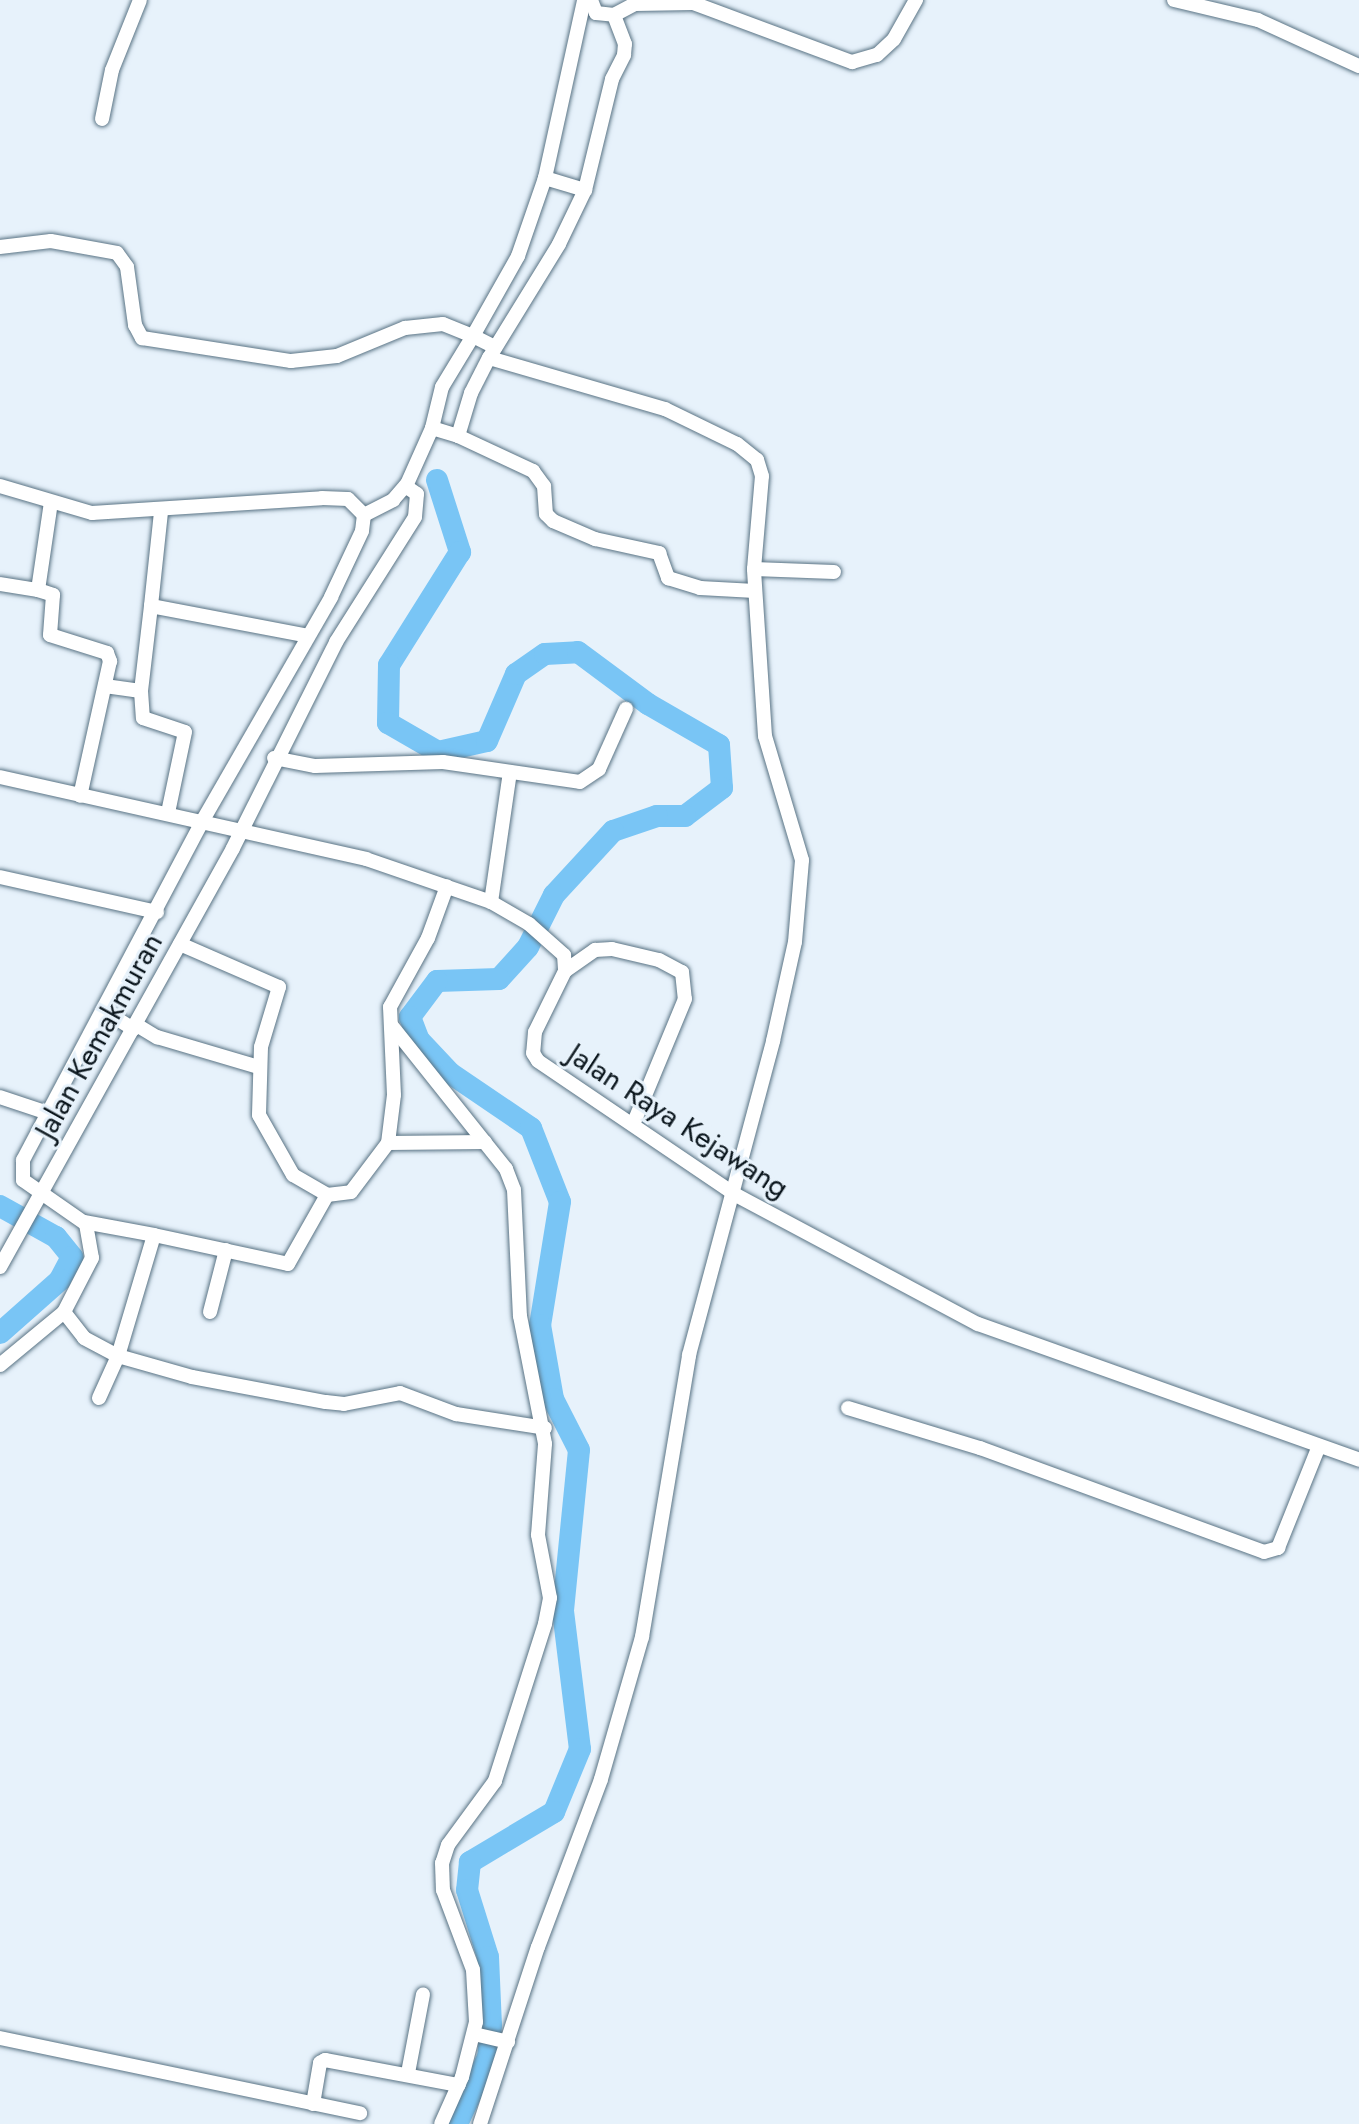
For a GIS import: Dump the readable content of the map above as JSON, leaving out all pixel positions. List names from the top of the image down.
{
  "streets": {
    "street": ["Jalan Kemakmuran", "Jalan Raya Kejawang"]
  }
}
